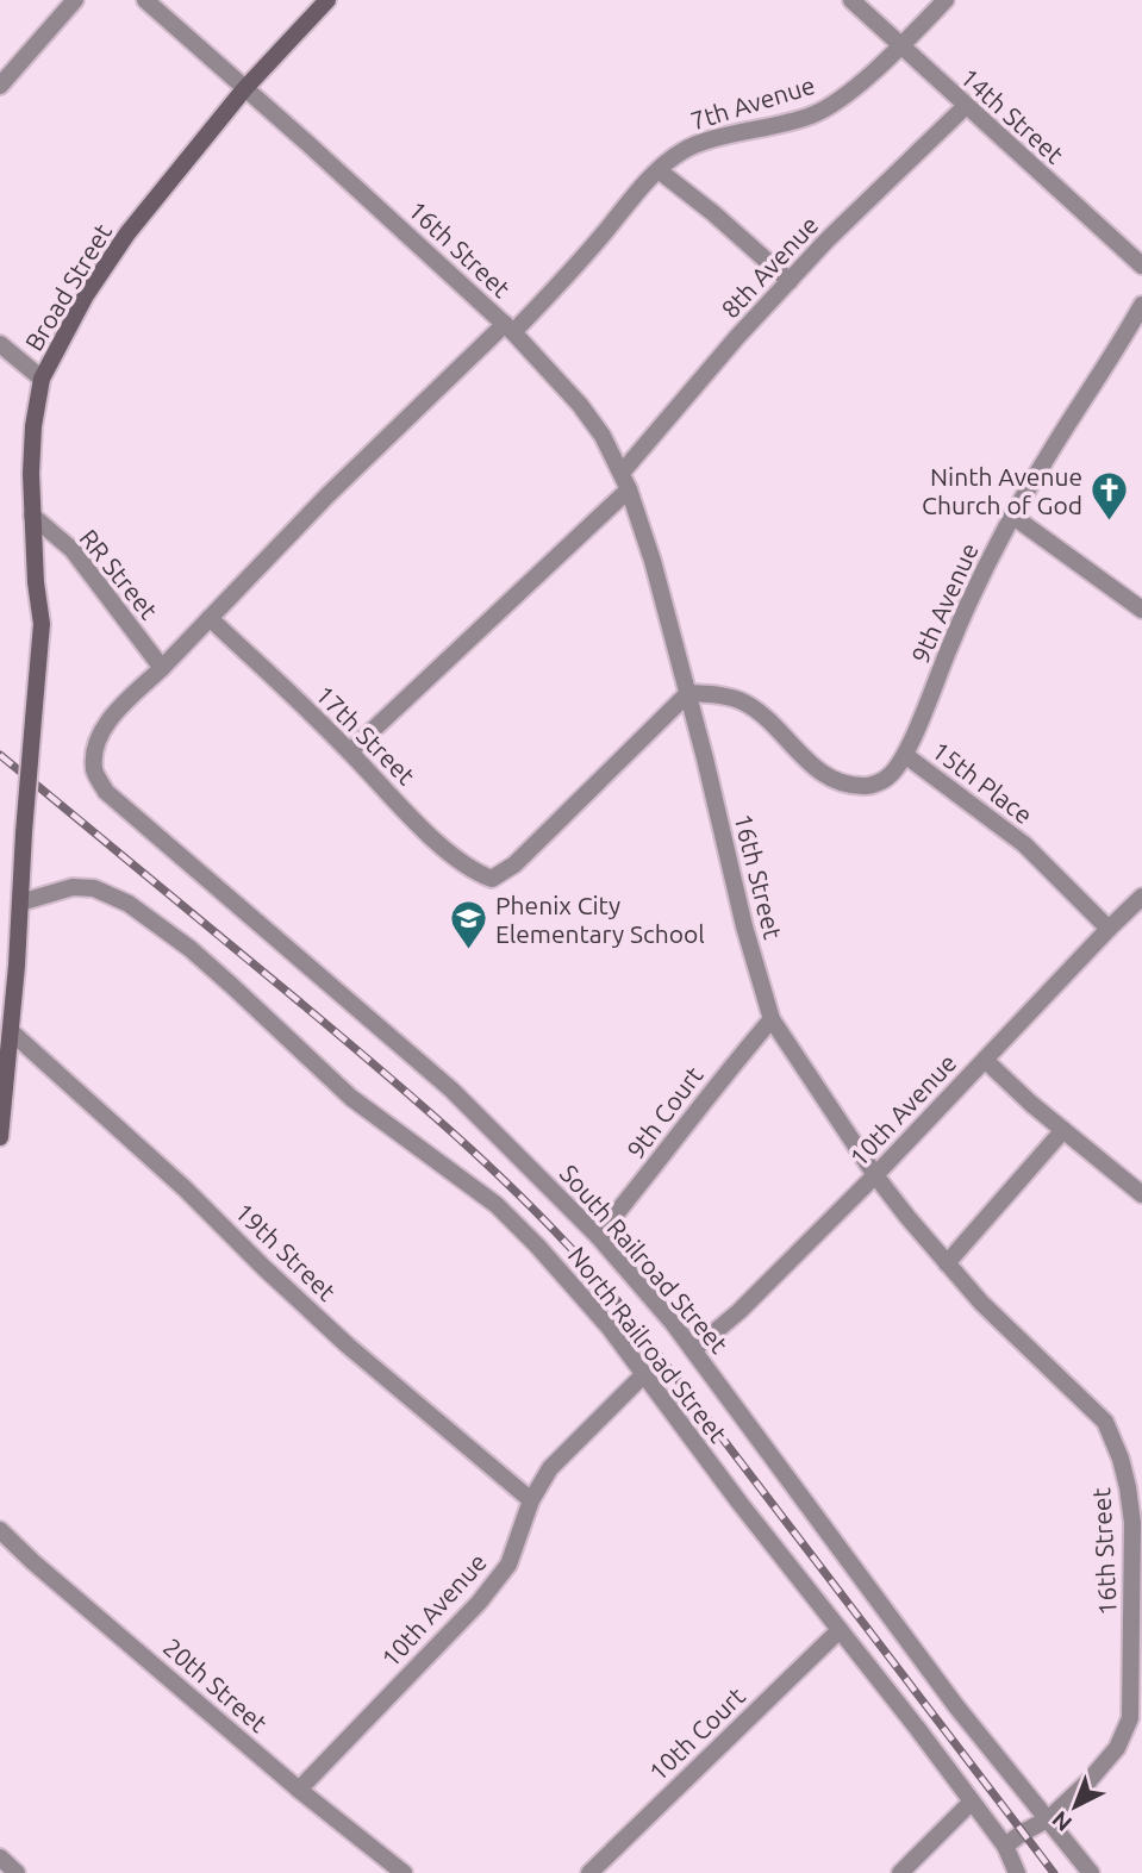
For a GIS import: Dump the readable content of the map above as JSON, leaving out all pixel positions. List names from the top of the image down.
{
  "streets": {
    "main road": ["Broad Street"],
    "street": [
      "7th Avenue",
      "14th Street",
      "16th Street",
      "8th Avenue",
      "RR Street",
      "9th Avenue",
      "17th Street",
      "15th Place",
      "10th Avenue",
      "9th Court",
      "19th Street",
      "South Railroad Street",
      "North Railroad Street",
      "20th Street",
      "10th Court"
    ]
  },
  "crossings": [
    ["7th Avenue", "14th Street"],
    ["7th Avenue", "16th Street"],
    ["7th Avenue", "RR Street"],
    ["7th Avenue", "17th Street"],
    ["7th Avenue", "South Railroad Street"],
    ["14th Street", "8th Avenue"],
    ["16th Street", "8th Avenue"],
    ["16th Street", "Broad Street"],
    ["16th Street", "17th Street"],
    ["16th Street", "15th Place"],
    ["16th Street", "10th Avenue"],
    ["16th Street", "9th Court"],
    ["16th Street", "South Railroad Street"],
    ["16th Street", "North Railroad Street"],
    ["Broad Street", "RR Street"],
    ["Broad Street", "19th Street"],
    ["Broad Street", "North Railroad Street"],
    ["9th Avenue", "15th Place"],
    ["17th Street", "15th Place"],
    ["15th Place", "10th Avenue"],
    ["10th Avenue", "19th Street"],
    ["10th Avenue", "South Railroad Street"],
    ["10th Avenue", "North Railroad Street"],
    ["10th Avenue", "20th Street"],
    ["9th Court", "South Railroad Street"],
    ["North Railroad Street", "10th Court"]
  ],
  "places": {
    "church": ["Ninth Avenue Church of God"],
    "school or university": ["Phenix City Elementary School"]
  },
  "north": "bottom left"
}
